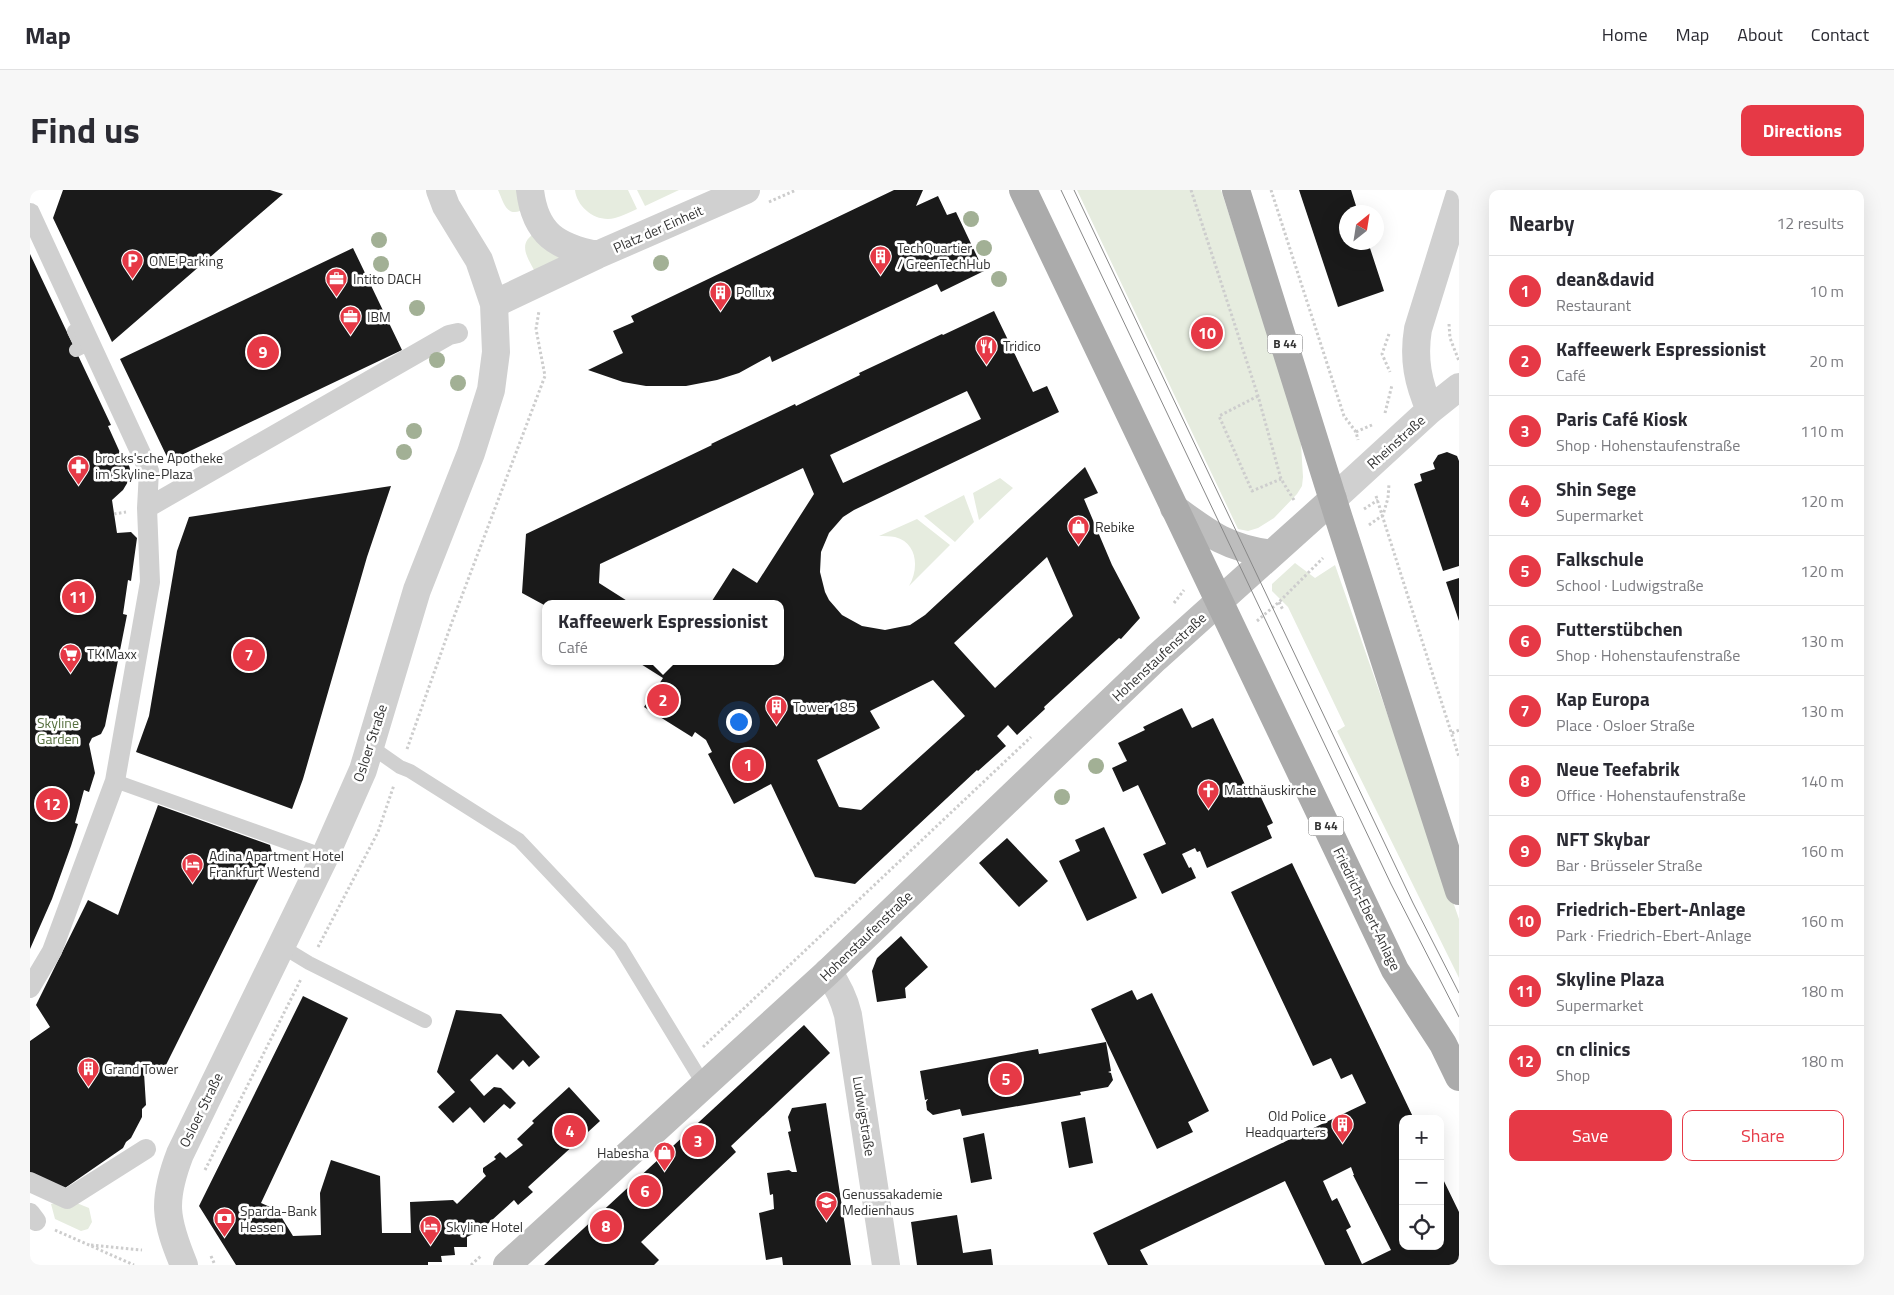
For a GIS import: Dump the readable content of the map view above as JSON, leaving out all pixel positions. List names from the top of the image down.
{
  "streets": {
    "main road": ["B 44", "Hohenstaufenstraße", "Friedrich-Ebert-Anlage"],
    "street": [
      "Platz der Einheit",
      "Rheinstraße",
      "Osloer Straße",
      "Ludwigstraße"
    ]
  },
  "crossings": [
    ["Platz der Einheit", "Osloer Straße"],
    ["B 44", "Rheinstraße"],
    ["Hohenstaufenstraße", "Friedrich-Ebert-Anlage"],
    ["Hohenstaufenstraße", "Ludwigstraße"]
  ],
  "parks": ["Skyline Garden"],
  "places": {
    "building": [
      "TechQuartier / GreenTechHub",
      "Pollux",
      "Tower 185",
      "Grand Tower",
      "Old Police Headquarters"
    ],
    "parking": ["ONE Parking"],
    "office": ["Intito DACH", "IBM"],
    "restaurant": ["Tridico"],
    "pharmacy": ["brocks'sche Apotheke im Skyline-Plaza"],
    "shop": ["Rebike", "Habesha"],
    "supermarket": ["TK Maxx"],
    "church": ["Matthäuskirche"],
    "hotel": ["Adina Apartment Hotel Frankfurt Westend", "Skyline Hotel"],
    "school or university": ["Genussakademie Medienhaus"],
    "bank": ["Sparda-Bank Hessen"]
  },
  "north": "top right",
  "page": {
    "header": "Map",
    "nav": [
      "Home",
      "Map",
      "About",
      "Contact"
    ],
    "title": "Find us",
    "buttons": [
      "Directions",
      ["Save", "Share"]
    ],
    "heading": ["Nearby", "12 results"],
    "list": [
      {
        "mark": "1",
        "name": "dean&david",
        "note": "Restaurant",
        "value": "10 m"
      },
      {
        "mark": "2",
        "name": "Kaffeewerk Espressionist",
        "note": "Café",
        "value": "20 m"
      },
      {
        "mark": "3",
        "name": "Paris Café Kiosk",
        "note": "Shop · Hohenstaufenstraße",
        "value": "110 m"
      },
      {
        "mark": "4",
        "name": "Shin Sege",
        "note": "Supermarket",
        "value": "120 m"
      },
      {
        "mark": "5",
        "name": "Falkschule",
        "note": "School · Ludwigstraße",
        "value": "120 m"
      },
      {
        "mark": "6",
        "name": "Futterstübchen",
        "note": "Shop · Hohenstaufenstraße",
        "value": "130 m"
      },
      {
        "mark": "7",
        "name": "Kap Europa",
        "note": "Place · Osloer Straße",
        "value": "130 m"
      },
      {
        "mark": "8",
        "name": "Neue Teefabrik",
        "note": "Office · Hohenstaufenstraße",
        "value": "140 m"
      },
      {
        "mark": "9",
        "name": "NFT Skybar",
        "note": "Bar · Brüsseler Straße",
        "value": "160 m"
      },
      {
        "mark": "10",
        "name": "Friedrich-Ebert-Anlage",
        "note": "Park · Friedrich-Ebert-Anlage",
        "value": "160 m"
      },
      {
        "mark": "11",
        "name": "Skyline Plaza",
        "note": "Supermarket",
        "value": "180 m"
      },
      {
        "mark": "12",
        "name": "cn clinics",
        "note": "Shop",
        "value": "180 m"
      }
    ],
    "pins": [
      "10",
      "9",
      "11",
      "7",
      "2",
      "1",
      "12",
      "5",
      "4",
      "3",
      "6",
      "8"
    ],
    "popup": ["Kaffeewerk Espressionist", "Café"],
    "map_buttons": ["+", "−"]
  }
}
